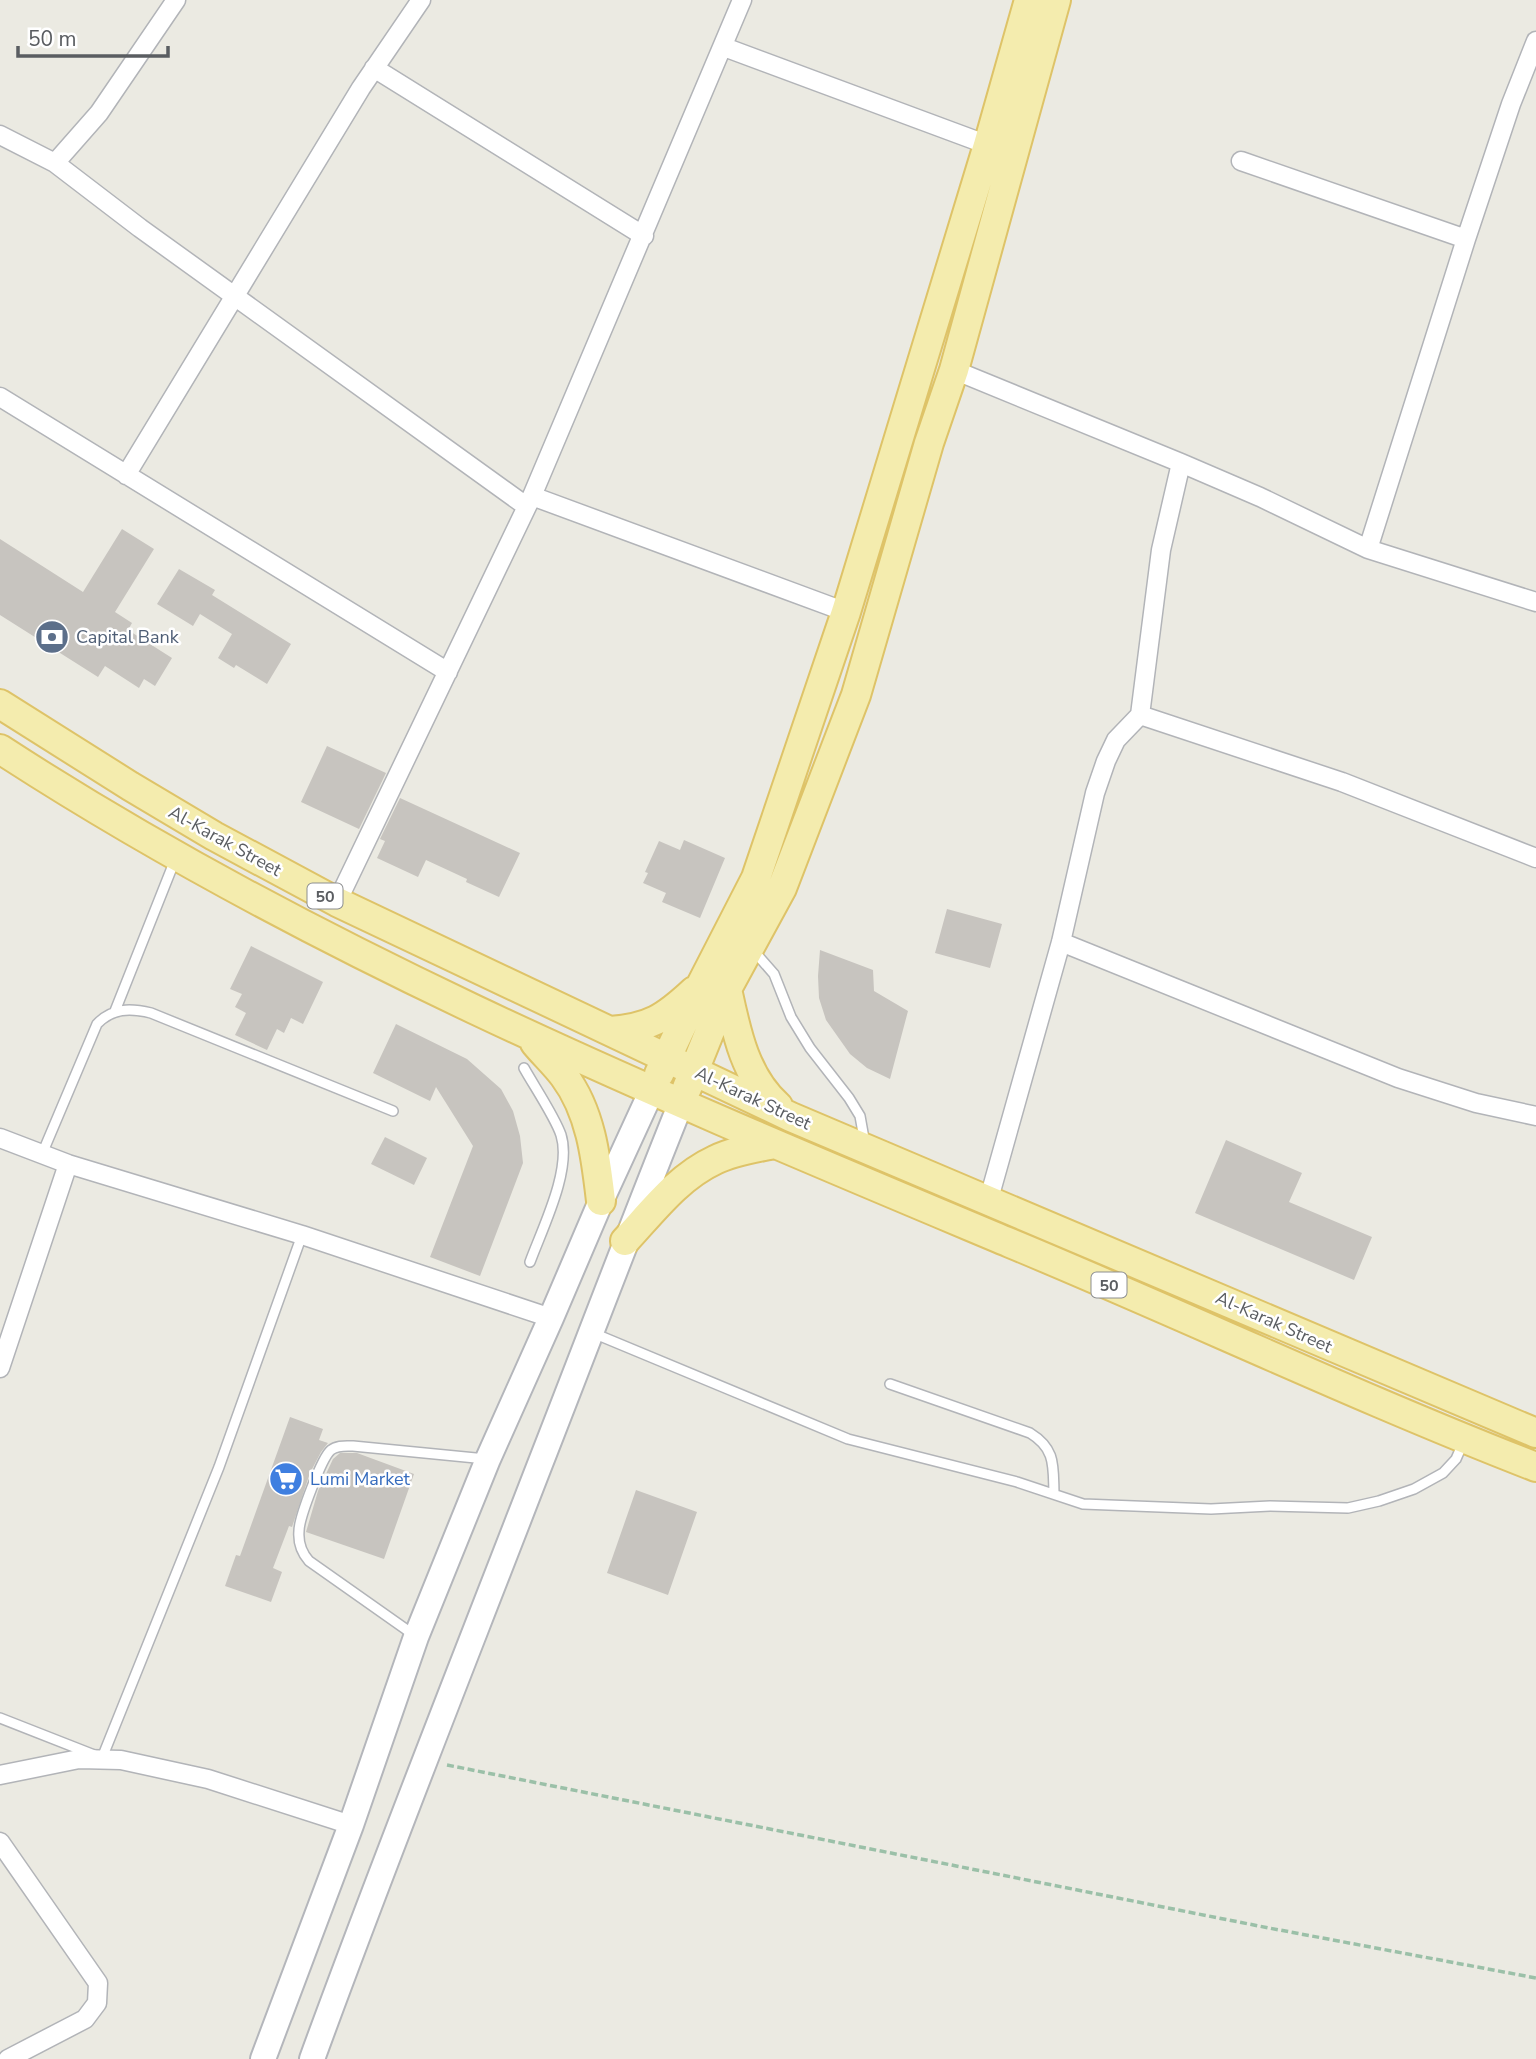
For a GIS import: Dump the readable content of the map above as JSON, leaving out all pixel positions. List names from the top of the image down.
{
  "streets": {
    "main road": ["Al-Karak Street", "50"]
  },
  "places": {
    "bank": ["Capital Bank"],
    "supermarket": ["Lumi Market"]
  },
  "scale_bar": "50 m"
}
